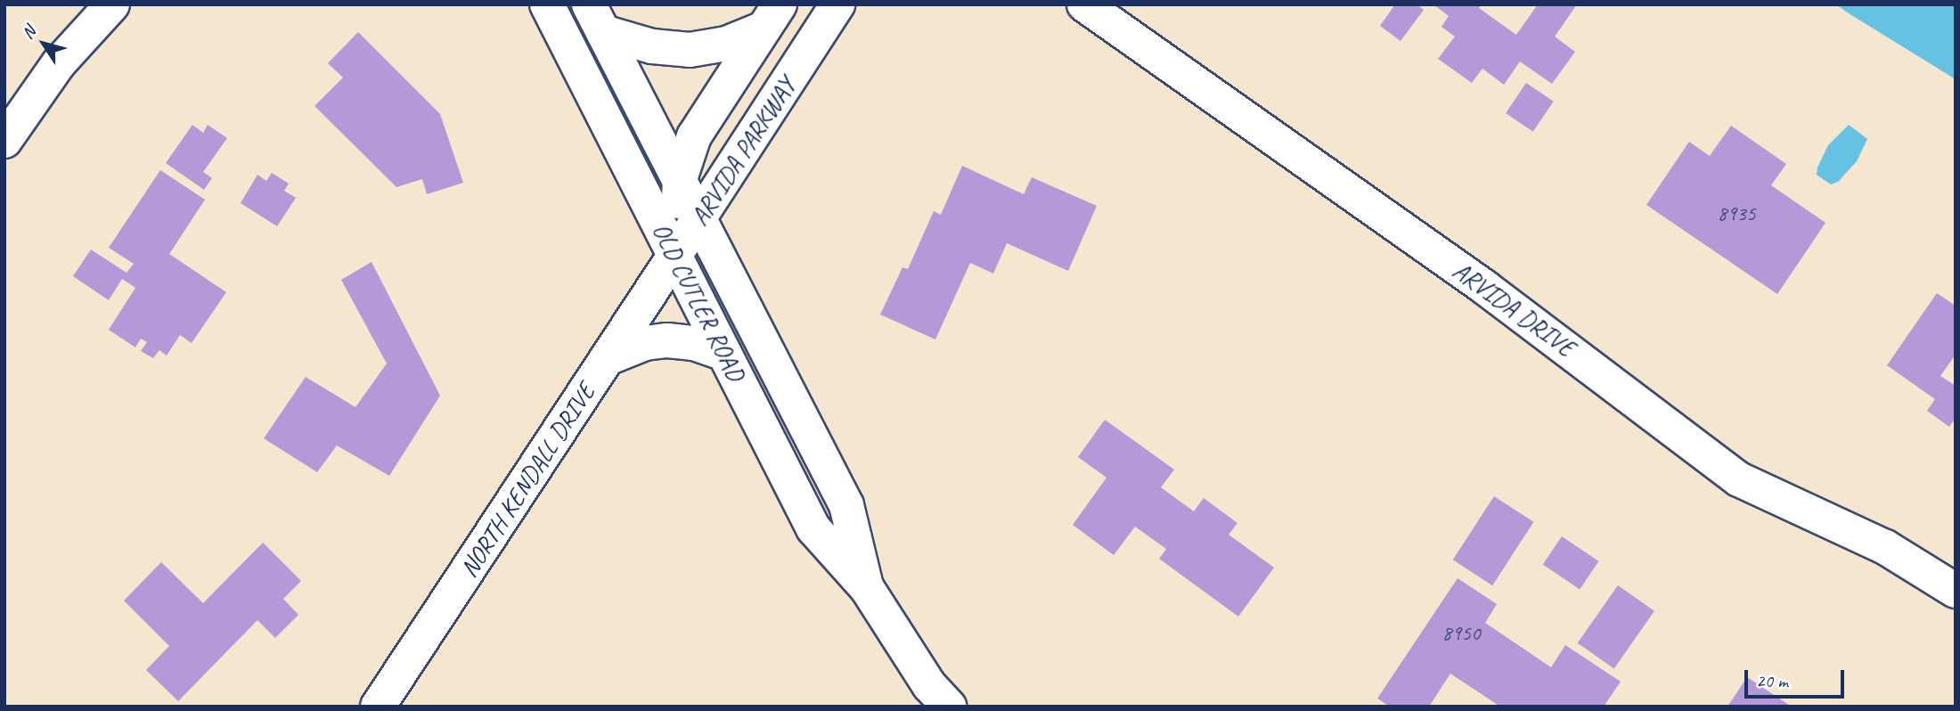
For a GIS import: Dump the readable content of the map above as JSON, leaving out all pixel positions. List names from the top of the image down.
{
  "streets": {
    "street": [
      "ARVIDA PARKWAY",
      "OLD CUTLER ROAD",
      "ARVIDA DRIVE",
      "NORTH KENDALL DRIVE"
    ]
  },
  "crossings": [
    ["ARVIDA PARKWAY", "OLD CUTLER ROAD"],
    ["ARVIDA PARKWAY", "NORTH KENDALL DRIVE"],
    ["OLD CUTLER ROAD", "NORTH KENDALL DRIVE"]
  ],
  "house_numbers": ["8935", "8950"],
  "scale_bar": "20 m",
  "north": "top left"
}
